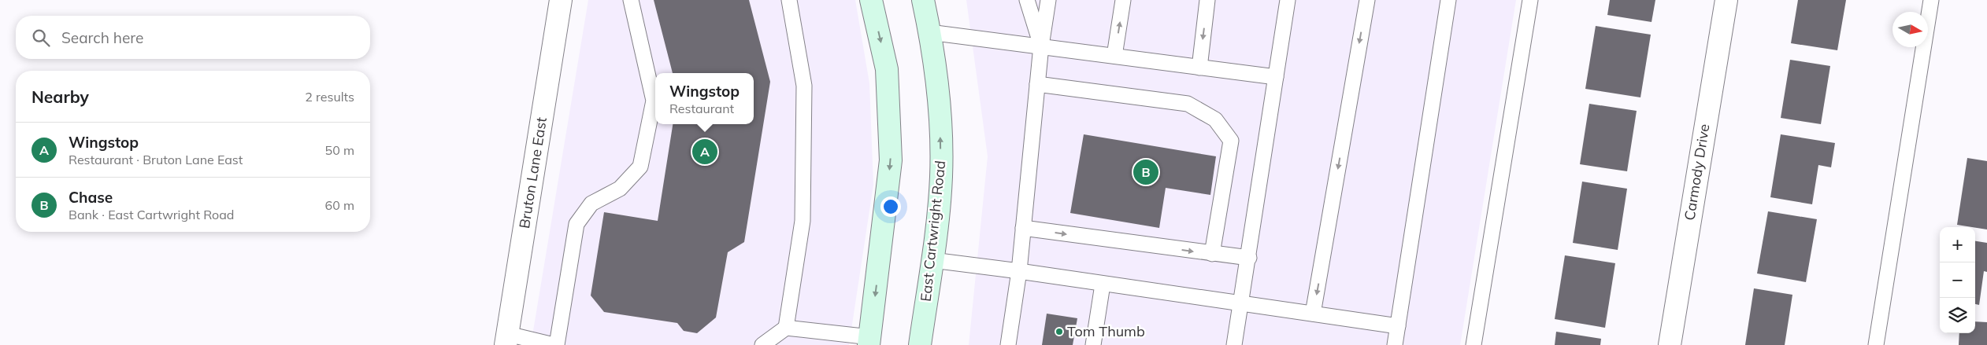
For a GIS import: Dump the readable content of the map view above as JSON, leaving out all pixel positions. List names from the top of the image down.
{
  "streets": {
    "main road": ["East Cartwright Road"],
    "street": ["Carmody Drive", "Bruton Lane East"]
  },
  "places": ["Tom Thumb"],
  "north": "right",
  "page": {
    "search": "Search here",
    "heading": ["Nearby", "2 results"],
    "popup": ["Wingstop", "Restaurant"],
    "list": [
      {
        "mark": "A",
        "name": "Wingstop",
        "note": "Restaurant · Bruton Lane East",
        "value": "50 m"
      },
      {
        "mark": "B",
        "name": "Chase",
        "note": "Bank · East Cartwright Road",
        "value": "60 m"
      }
    ],
    "pins": ["A", "B"],
    "map_buttons": ["+", "−"]
  }
}
